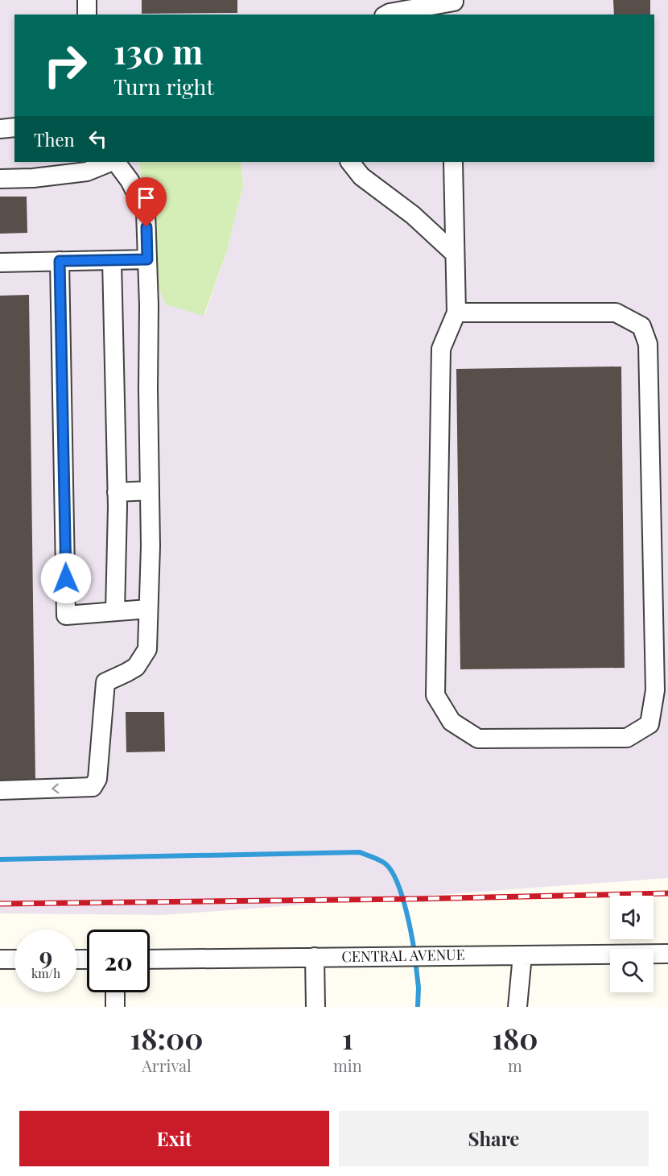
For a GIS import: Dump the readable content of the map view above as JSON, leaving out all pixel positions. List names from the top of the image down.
{
  "streets": {
    "street": ["CENTRAL AVENUE"]
  },
  "page": {
    "turn": ["130 m", "Turn right"],
    "then": "Then",
    "speed": "9 km/h",
    "limit": "20",
    "eta": [
      "18:00",
      "Arrival",
      "1",
      "min",
      "180",
      "m"
    ],
    "buttons": ["Exit", "Share"]
  }
}
